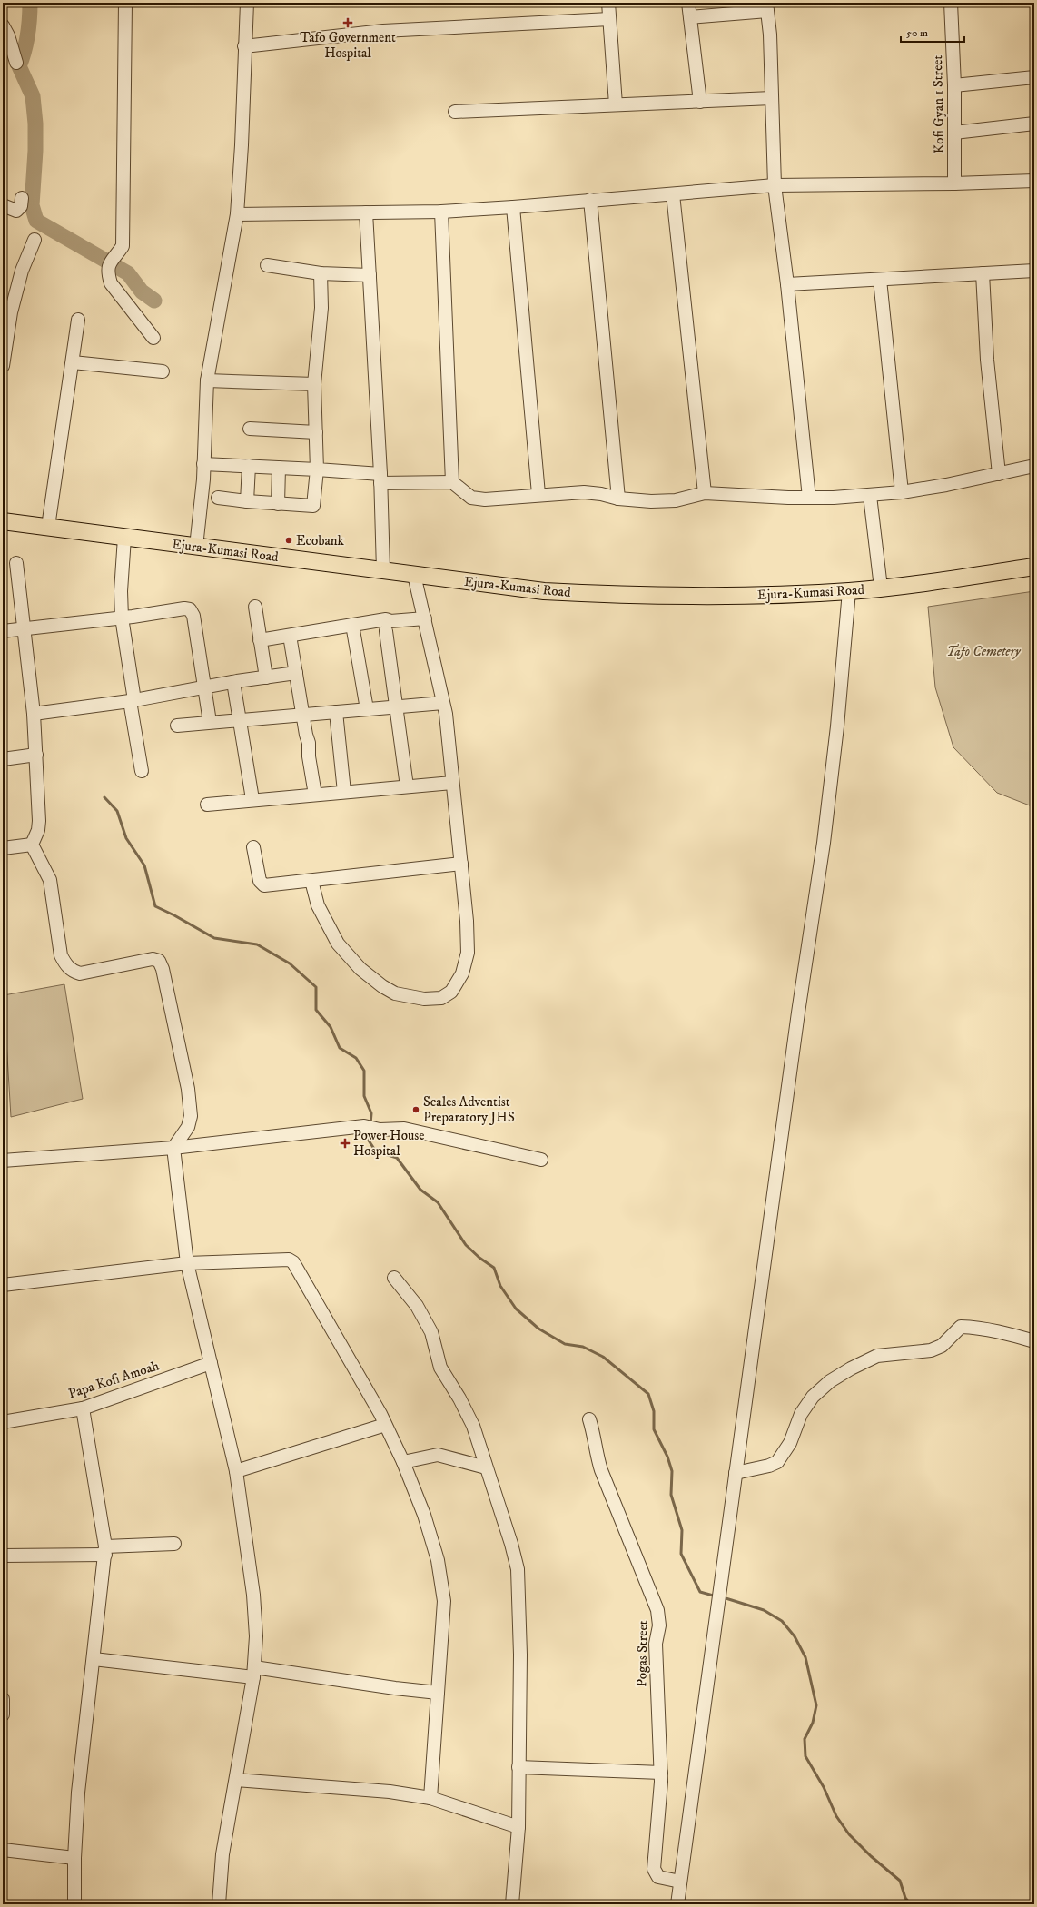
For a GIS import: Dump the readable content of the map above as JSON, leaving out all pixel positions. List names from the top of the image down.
{
  "streets": {
    "main road": ["Ejura-Kumasi Road"],
    "street": ["Kofi Gyan 1 Street", "Papa Kofi Amoah", "Pogas Street"]
  },
  "parks": ["Tafo Cemetery"],
  "places": {
    "health": ["Tafo Government Hospital", "Power House Hospital"],
    "other": ["Ecobank", "Scales Adventist Preparatory JHS"]
  },
  "scale_bar": "50 m"
}
